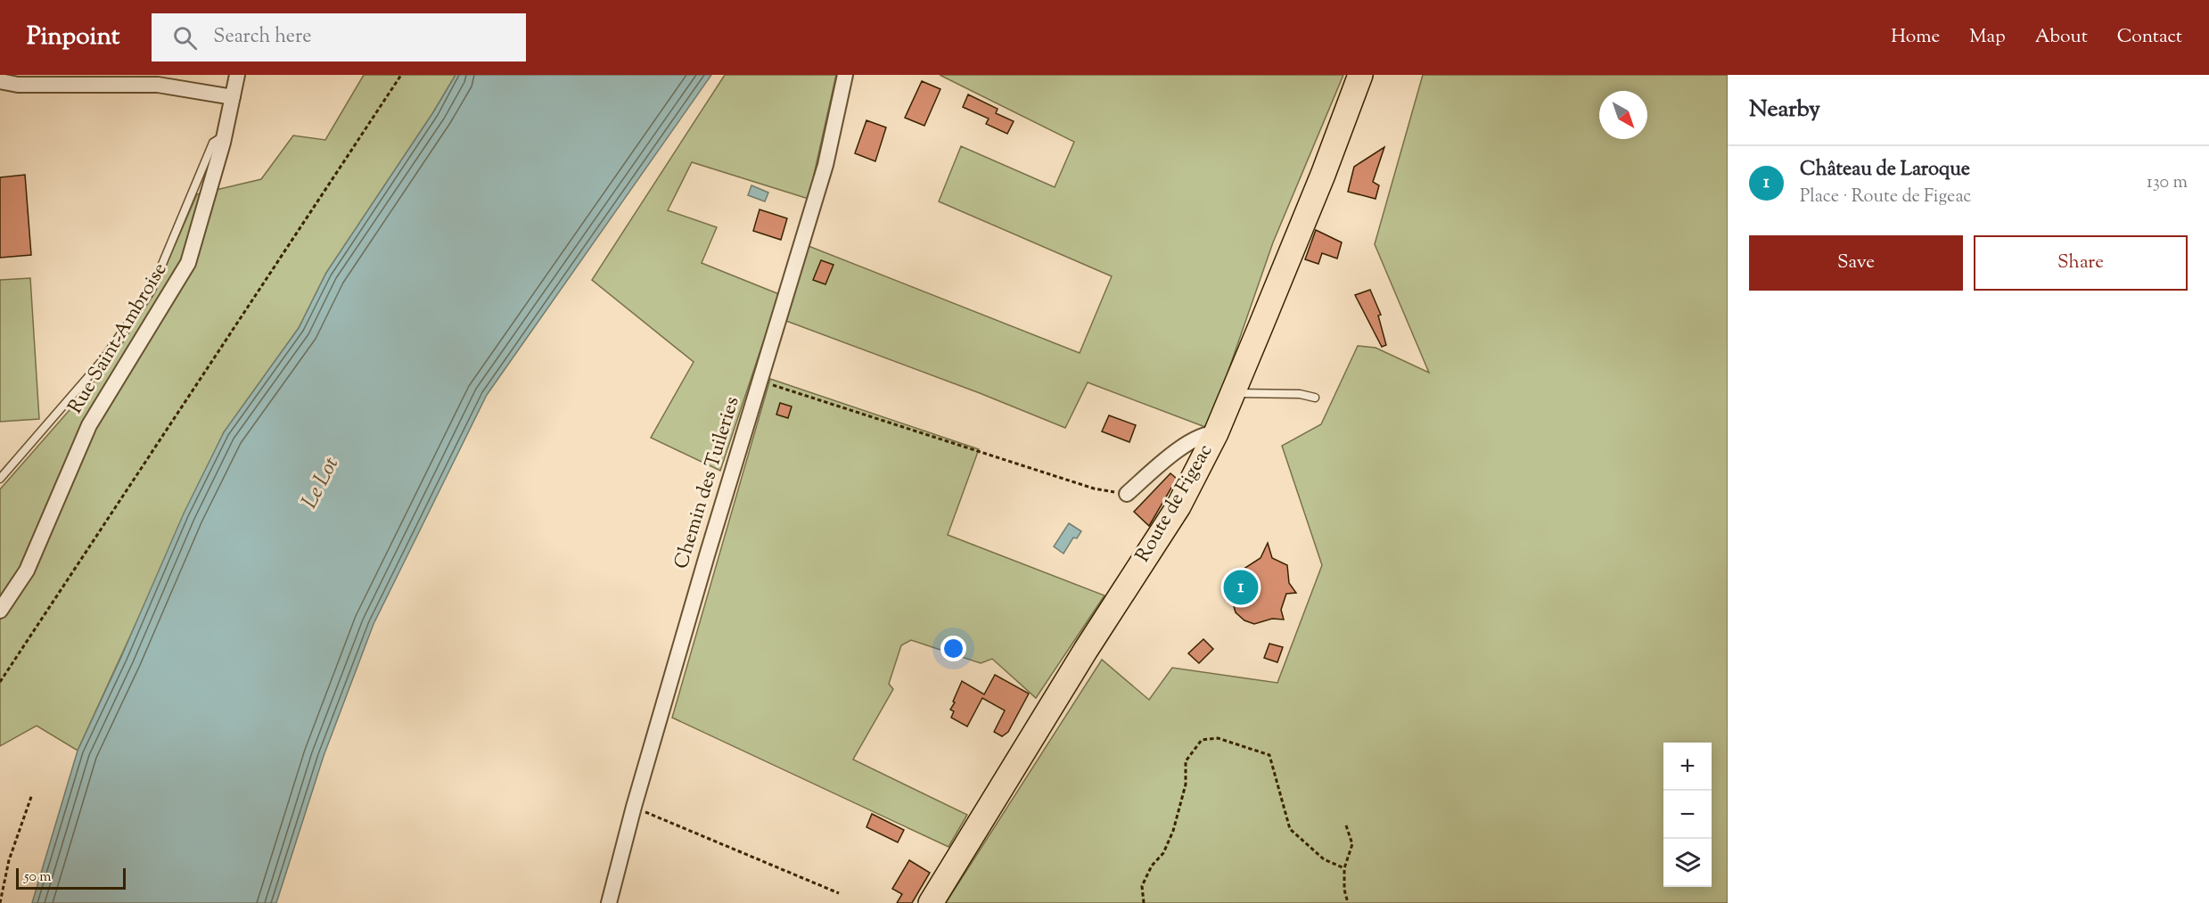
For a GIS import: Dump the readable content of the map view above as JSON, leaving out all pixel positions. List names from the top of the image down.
{
  "streets": {
    "main road": ["Route de Figeac"],
    "street": ["Rue Saint-Ambroise", "Chemin des Tuileries"]
  },
  "water": ["Le Lot"],
  "scale_bar": "50 m",
  "north": "bottom right",
  "page": {
    "header": "Pinpoint",
    "search": "Search here",
    "nav": [
      "Home",
      "Map",
      "About",
      "Contact"
    ],
    "heading": "Nearby",
    "list": [
      {
        "mark": "1",
        "name": "Château de Laroque",
        "note": "Place · Route de Figeac",
        "value": "130 m"
      }
    ],
    "buttons": ["Save", "Share"],
    "pins": "1",
    "map_buttons": ["+", "−"],
    "scale": "50 m"
  }
}
